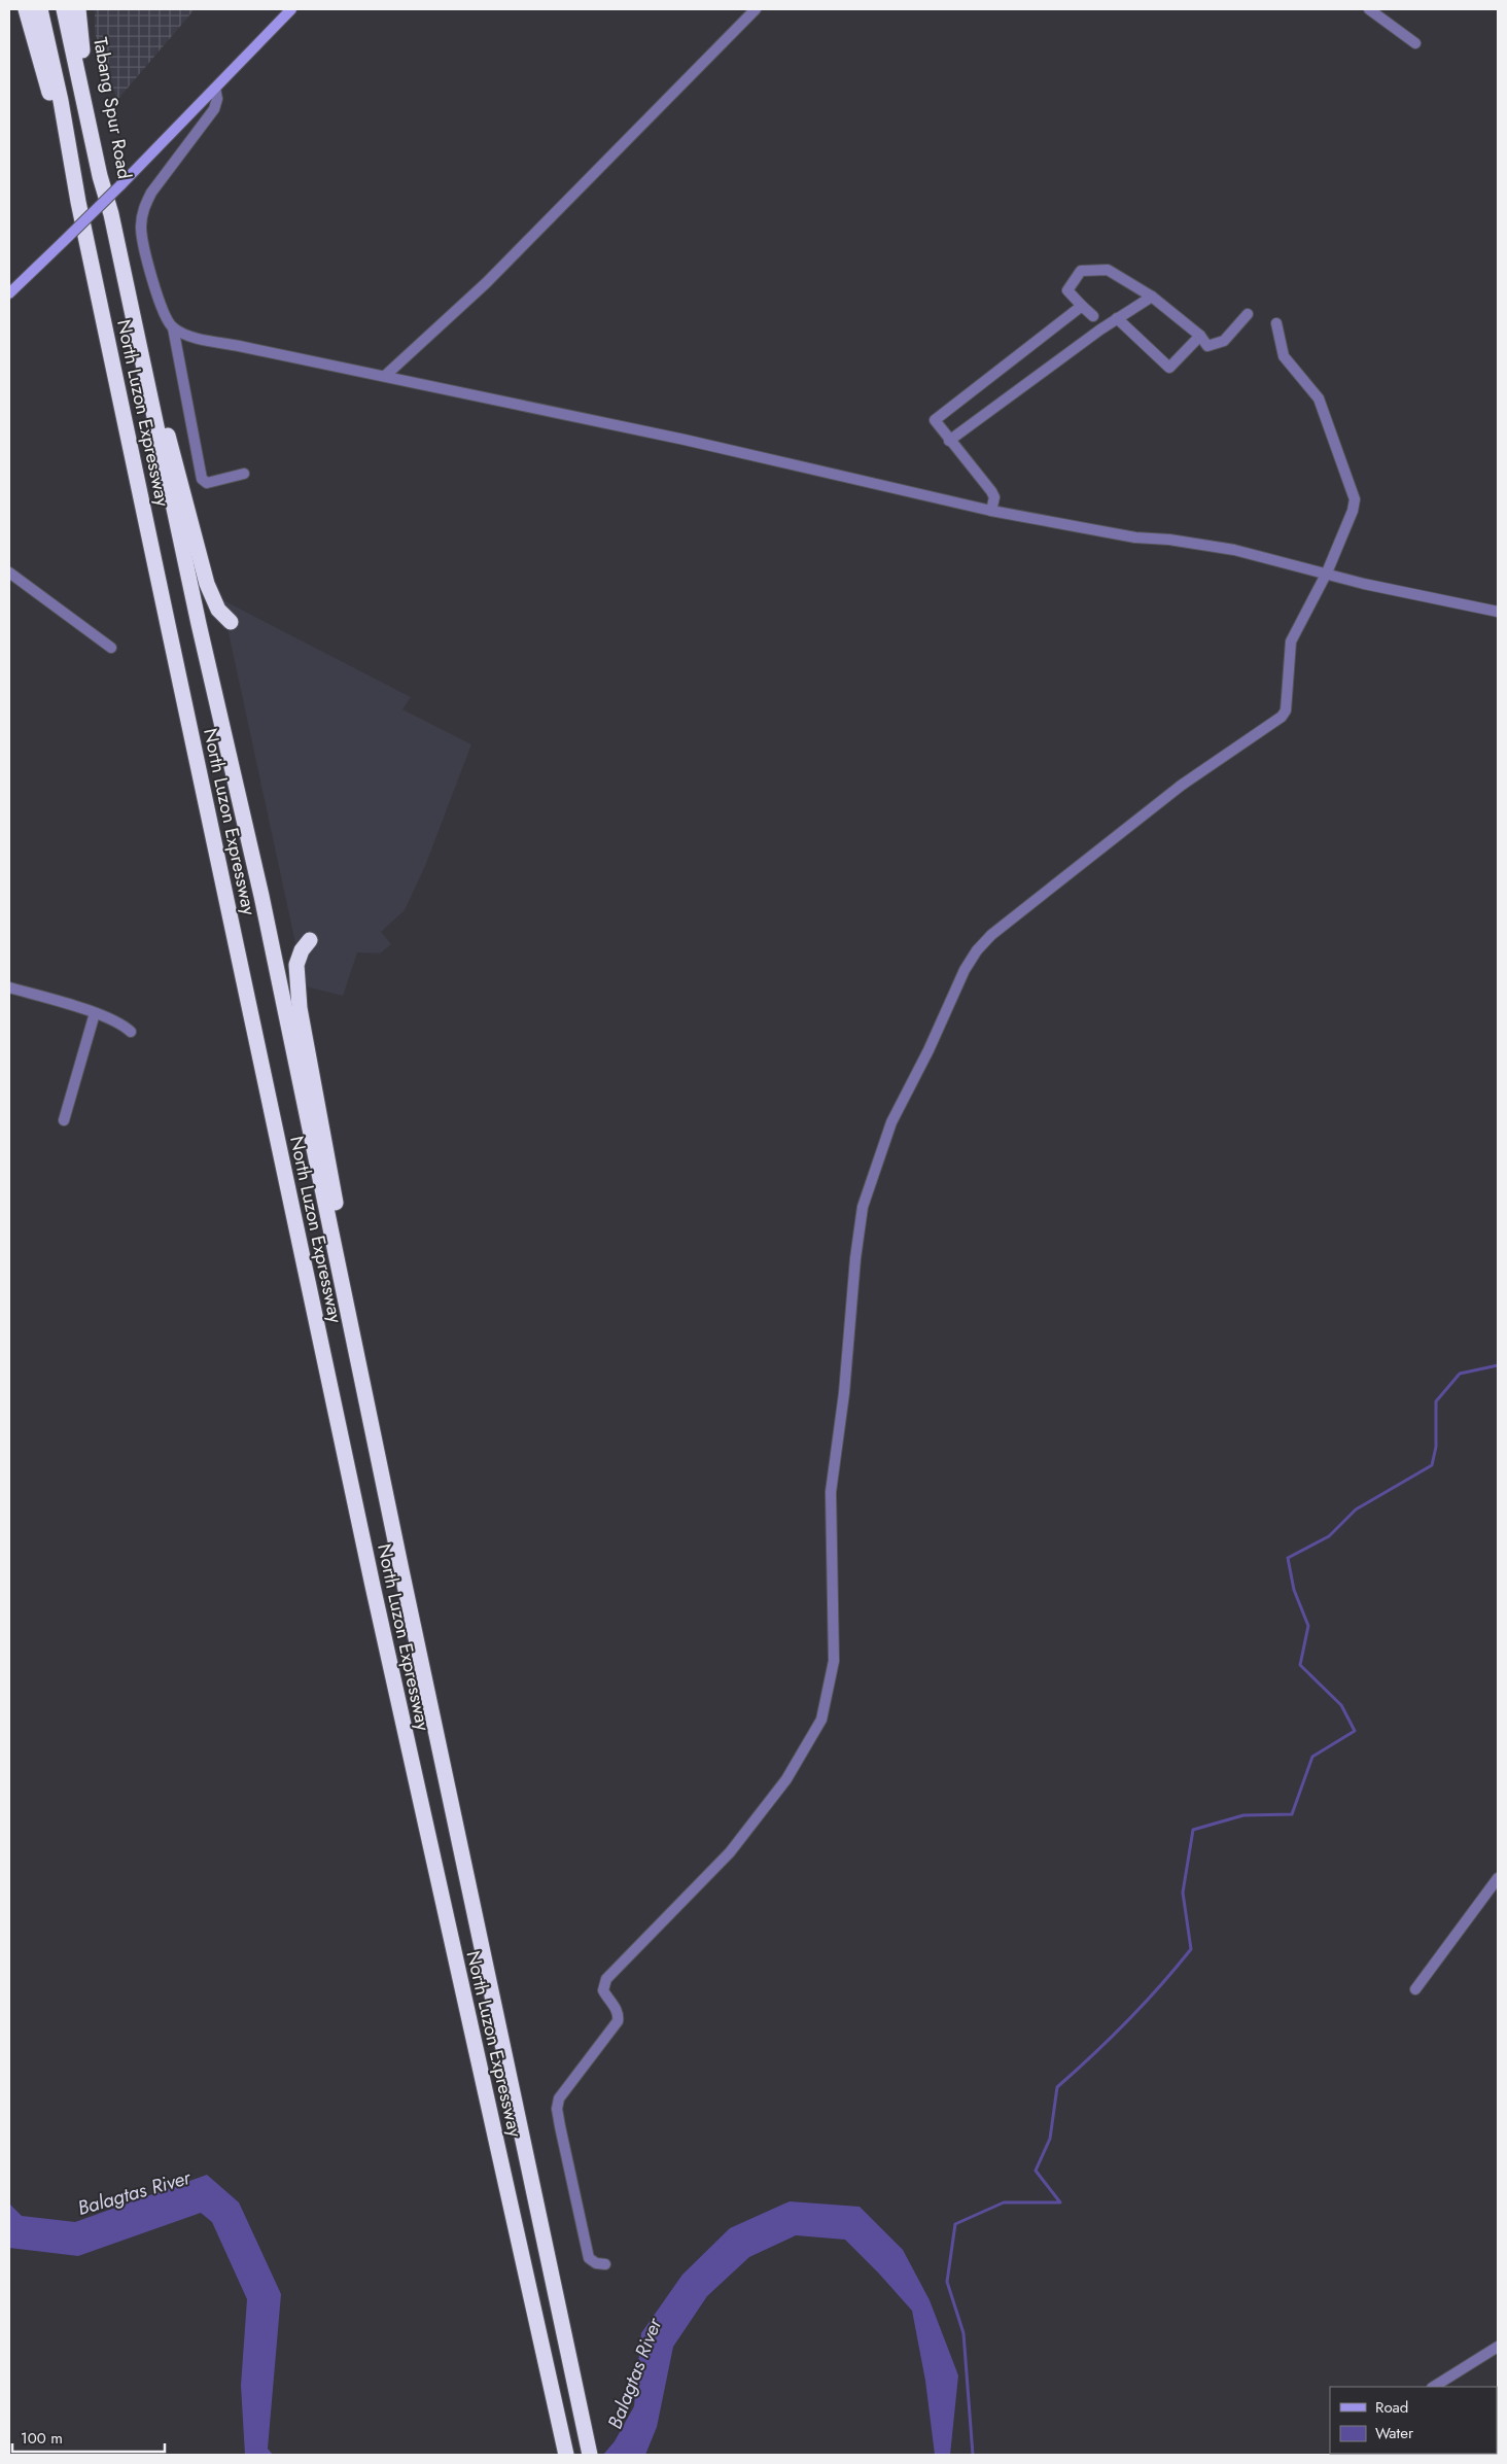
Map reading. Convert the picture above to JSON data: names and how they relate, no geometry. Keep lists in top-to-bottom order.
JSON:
{
  "streets": {
    "highway": ["Tabang Spur Road", "North Luzon Expressway"]
  },
  "crossings": [
    ["Tabang Spur Road", "North Luzon Expressway"]
  ],
  "water": ["Balagtas River"],
  "legend": ["Road", "Water"],
  "scale_bar": "100 m"
}
